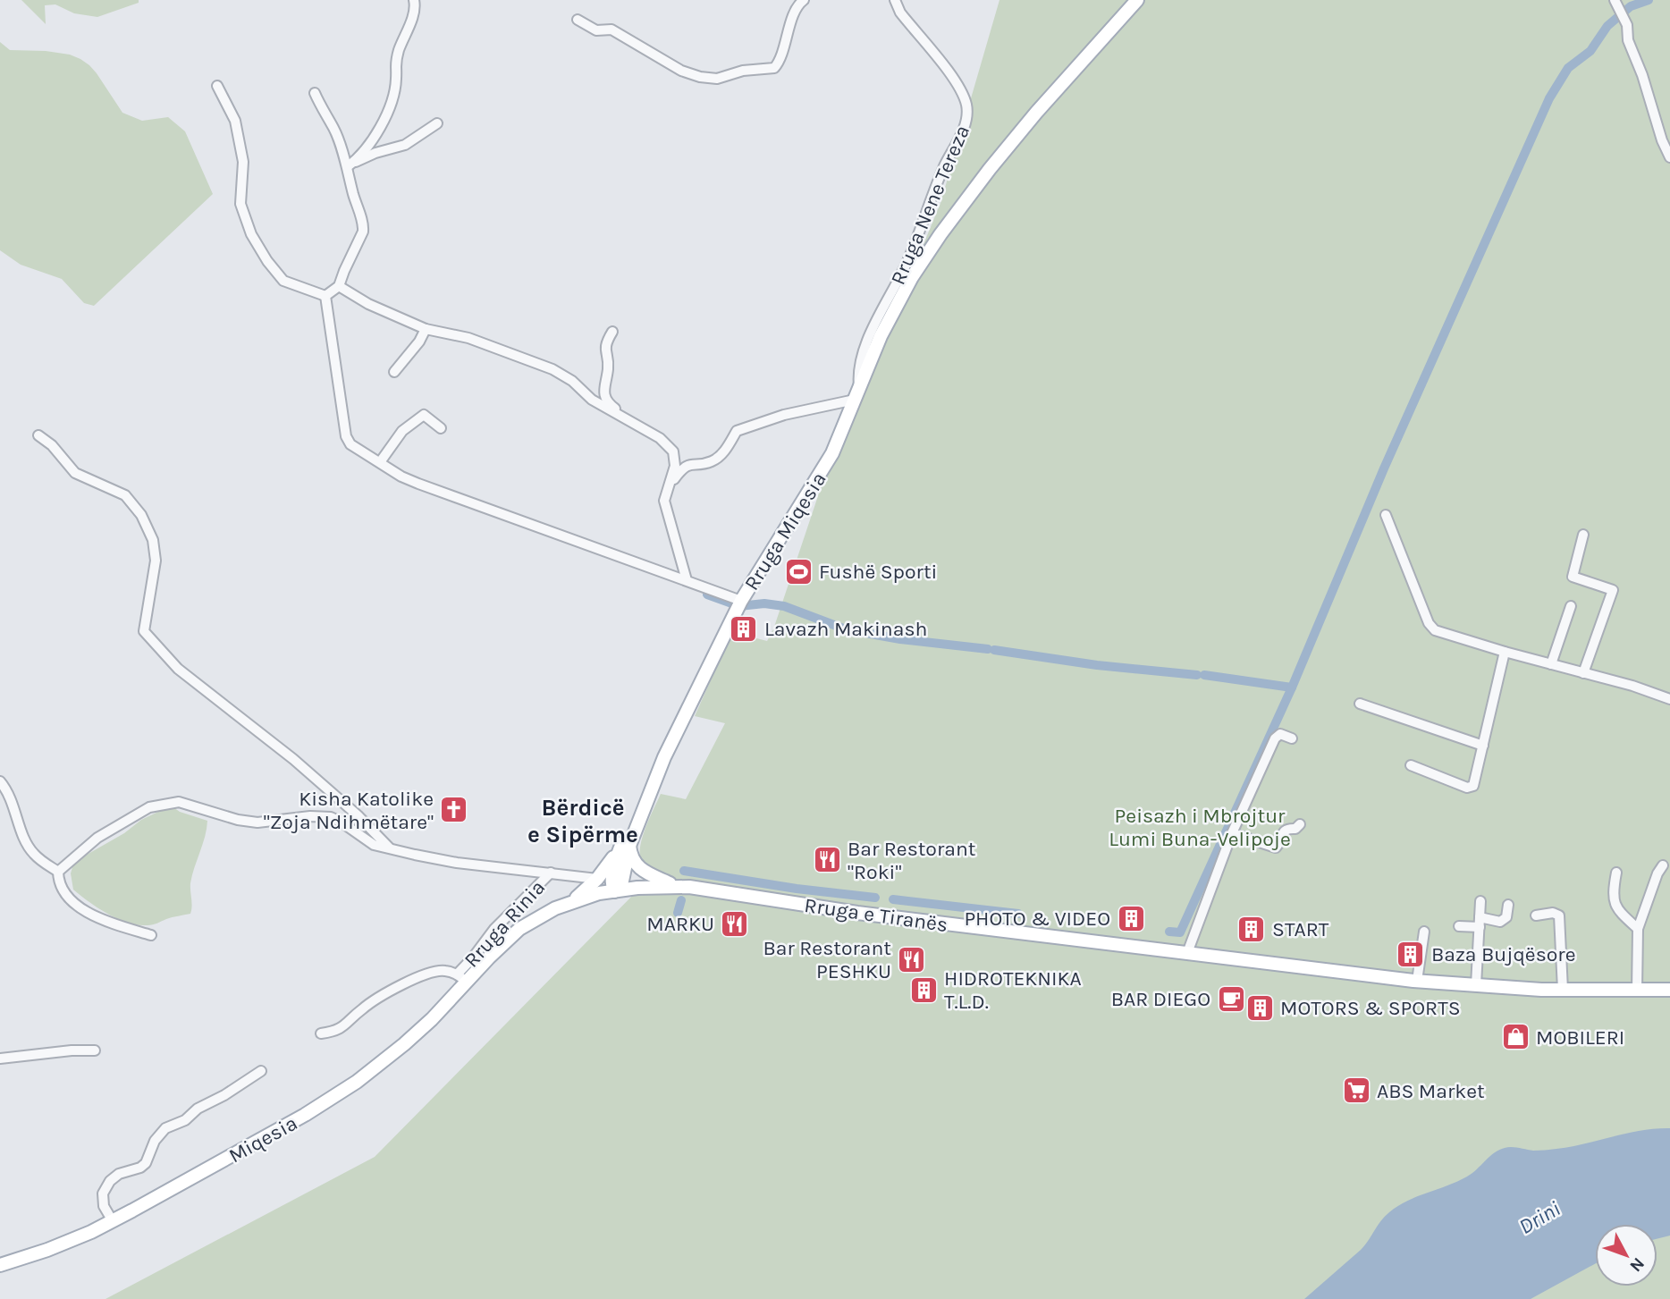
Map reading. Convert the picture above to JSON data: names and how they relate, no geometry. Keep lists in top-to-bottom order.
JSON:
{
  "streets": {
    "main road": ["Rruga Miqesia", "Rruga e Tiranës", "Miqesia"],
    "street": ["Rruga Nene Tereza", "Rruga Rinia"]
  },
  "crossings": [
    ["Rruga Nene Tereza", "Rruga Miqesia"],
    ["Rruga Rinia", "Miqesia"]
  ],
  "districts": ["Bërdicë e Sipërme"],
  "water": ["Drini"],
  "parks": ["Peisazh i Mbrojtur Lumi Buna-Velipoje"],
  "places": {
    "sports": ["Fushë Sporti"],
    "building": [
      "Lavazh Makinash",
      "PHOTO & VIDEO",
      "START",
      "Baza Bujqësore",
      "HIDROTEKNIKA T.L.D.",
      "MOTORS & SPORTS"
    ],
    "church": ["Kisha Katolike \"Zoja Ndihmëtare\""],
    "restaurant": ["Bar Restorant \"Roki\"", "MARKU", "Bar Restorant PESHKU"],
    "cafe": ["BAR DIEGO"],
    "shop": ["MOBILERI"],
    "supermarket": ["ABS Market"]
  },
  "north": "bottom right"
}
